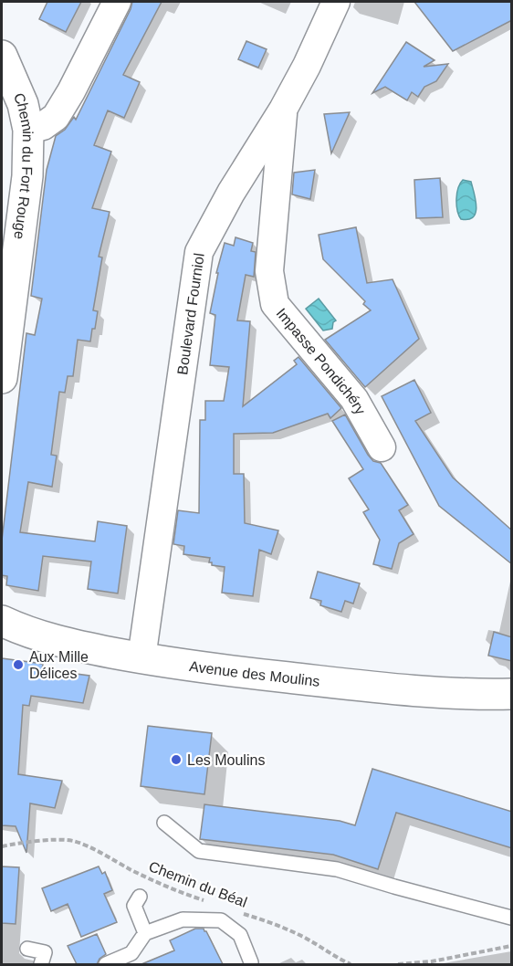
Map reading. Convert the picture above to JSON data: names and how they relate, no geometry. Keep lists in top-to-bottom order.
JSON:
{
  "streets": {
    "main road": ["Chemin du Fort Rouge", "Avenue des Moulins"],
    "street": ["Boulevard Fourniol", "Impasse Pondichéry"],
    "path": ["Chemin du Béal"]
  },
  "crossings": [
    ["Boulevard Fourniol", "Impasse Pondichéry"],
    ["Boulevard Fourniol", "Avenue des Moulins"]
  ],
  "places": ["Aux Mille Délices", "Les Moulins"]
}
